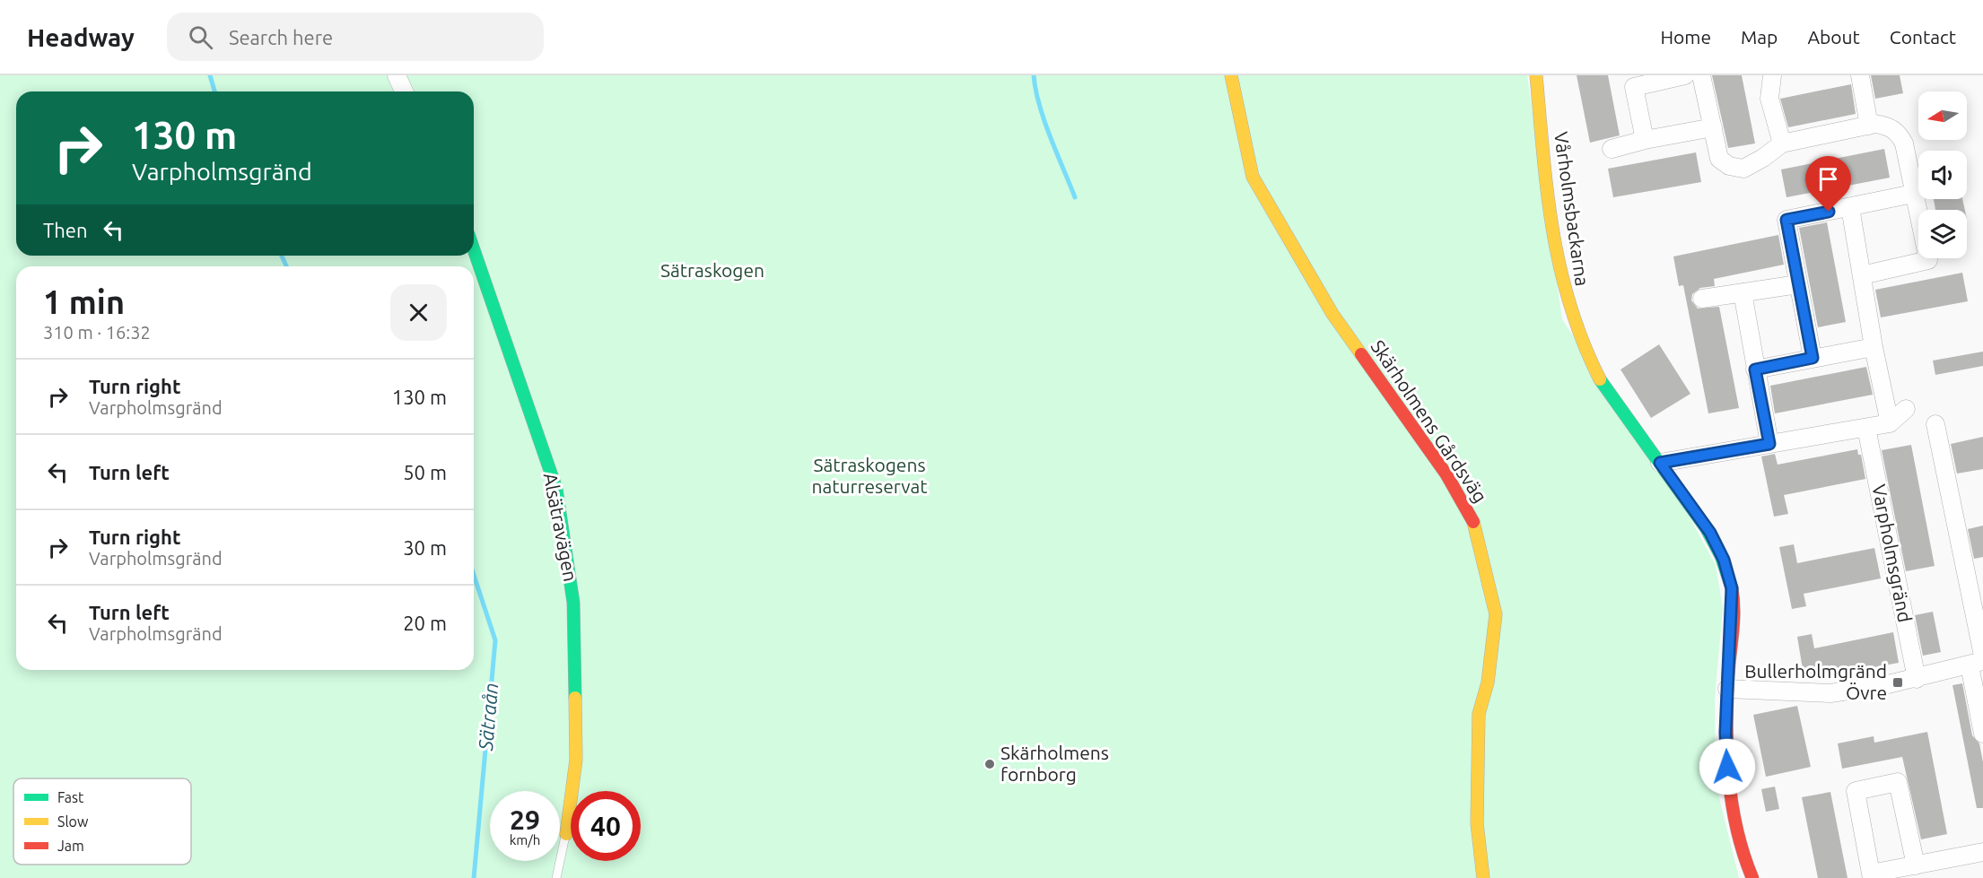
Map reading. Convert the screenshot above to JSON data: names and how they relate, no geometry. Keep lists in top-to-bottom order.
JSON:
{
  "streets": {
    "street": [
      "Vårholmsbackarna",
      "Skärholmens Gårdsväg",
      "Alsätravägen",
      "Varpholmsgränd"
    ]
  },
  "water": ["Sätraån"],
  "parks": ["Sätraskogen", "Sätraskogens naturreservat"],
  "places": {
    "transit": ["Bullerholmgränd Övre"],
    "other": ["Skärholmens fornborg"]
  },
  "legend": ["Fast", "Slow", "Jam"],
  "north": "left",
  "page": {
    "header": "Headway",
    "search": "Search here",
    "nav": [
      "Home",
      "Map",
      "About",
      "Contact"
    ],
    "turn": ["130 m", "Varpholmsgränd"],
    "then": "Then",
    "heading": ["1 min", "310 m · 16:32"],
    "list": [
      {
        "name": "Turn right",
        "note": "Varpholmsgränd",
        "value": "130 m"
      },
      {
        "name": "Turn left",
        "value": "50 m"
      },
      {
        "name": "Turn right",
        "note": "Varpholmsgränd",
        "value": "30 m"
      },
      {
        "name": "Turn left",
        "note": "Varpholmsgränd",
        "value": "20 m"
      }
    ],
    "speed": "29 km/h",
    "limit": "40"
  }
}
